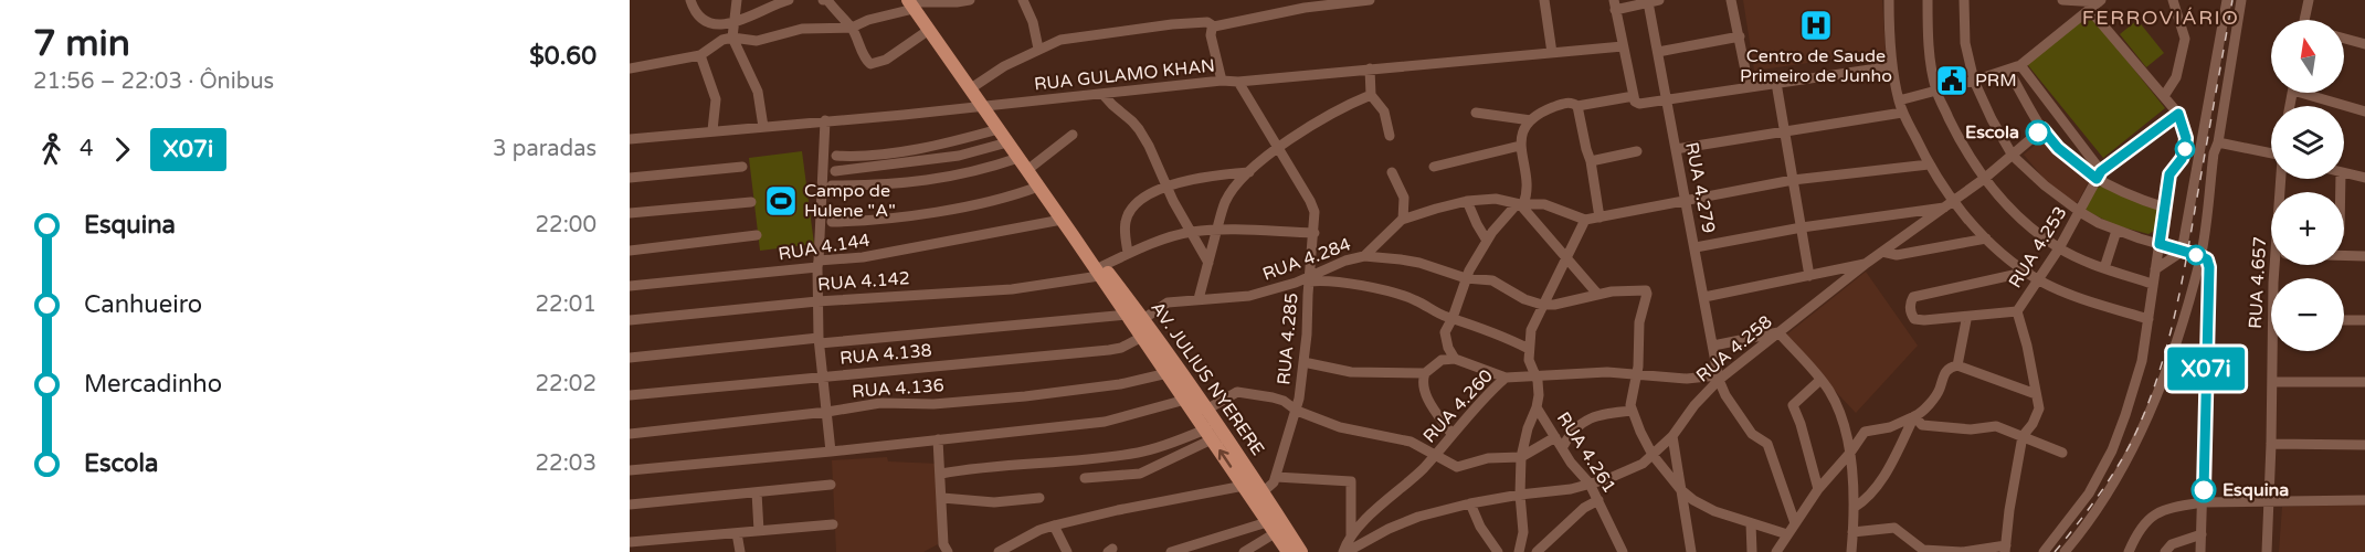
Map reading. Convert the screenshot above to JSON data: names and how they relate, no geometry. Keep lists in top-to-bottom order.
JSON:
{
  "streets": {
    "main road": ["AV. JULIUS NYERERE"],
    "street": [
      "RUA GULAMO KHAN",
      "RUA 4.279",
      "RUA 4.144",
      "RUA 4.253",
      "RUA 4.284",
      "RUA 4.142",
      "RUA 4.657",
      "RUA 4.285",
      "RUA 4.258",
      "RUA 4.138",
      "RUA 4.136",
      "RUA 4.260",
      "RUA 4.261"
    ]
  },
  "crossings": [
    ["RUA GULAMO KHAN", "RUA 4.285"],
    ["RUA GULAMO KHAN", "AV. JULIUS NYERERE"],
    ["RUA 4.279", "RUA 4.258"],
    ["RUA 4.279", "RUA 4.260"],
    ["RUA 4.144", "AV. JULIUS NYERERE"],
    ["RUA 4.284", "RUA 4.285"],
    ["RUA 4.284", "AV. JULIUS NYERERE"],
    ["RUA 4.284", "RUA 4.261"],
    ["RUA 4.142", "RUA 4.285"],
    ["RUA 4.142", "AV. JULIUS NYERERE"],
    ["RUA 4.285", "AV. JULIUS NYERERE"],
    ["RUA 4.258", "RUA 4.260"],
    ["RUA 4.258", "RUA 4.261"],
    ["RUA 4.138", "AV. JULIUS NYERERE"],
    ["AV. JULIUS NYERERE", "RUA 4.136"],
    ["RUA 4.260", "RUA 4.261"]
  ],
  "districts": ["FERROVIÁRIO"],
  "places": {
    "hospital": ["Centro de Saude Primeiro de Junho"],
    "public building": ["PRM"],
    "other": ["Escola", "Esquina"],
    "sports": ["Campo de Hulene \"A\""]
  },
  "lines": ["bus line X07i"],
  "north": "top",
  "page": {
    "heading": ["7 min", "21:56 – 22:03 · Ônibus", "$0.60"],
    "on_map": "X07i",
    "map_buttons": ["+", "−"],
    "legs": ["4", "X07i", "3 paradas"],
    "list": [
      {
        "name": "Esquina",
        "value": "22:00"
      },
      {
        "name": "Canhueiro",
        "value": "22:01"
      },
      {
        "name": "Mercadinho",
        "value": "22:02"
      },
      {
        "name": "Escola",
        "value": "22:03"
      }
    ]
  }
}
